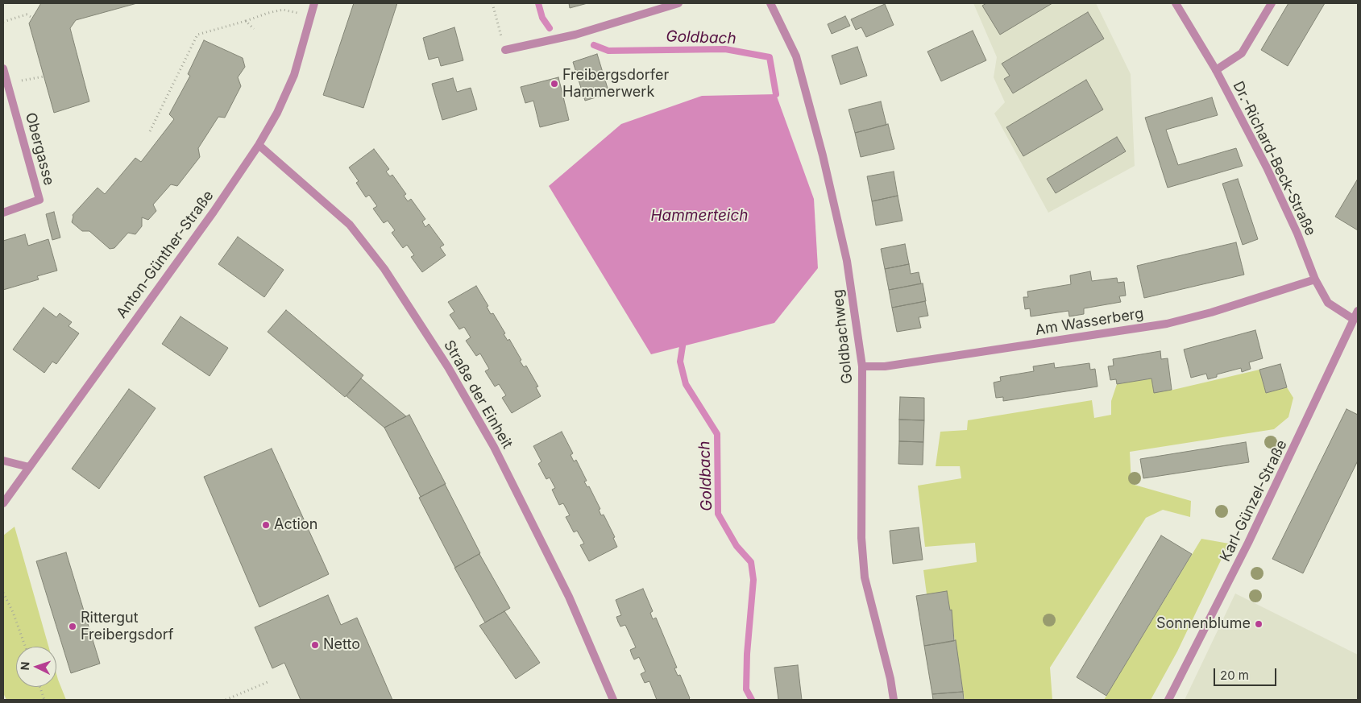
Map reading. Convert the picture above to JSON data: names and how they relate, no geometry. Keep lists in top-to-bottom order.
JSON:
{
  "streets": {
    "street": [
      "Obergasse",
      "Dr.-Richard-Beck-Straße",
      "Anton-Günther-Straße",
      "Am Wasserberg",
      "Goldbachweg",
      "Straße der Einheit",
      "Karl-Günzel-Straße"
    ]
  },
  "crossings": [
    ["Dr.-Richard-Beck-Straße", "Am Wasserberg"],
    ["Dr.-Richard-Beck-Straße", "Karl-Günzel-Straße"],
    ["Anton-Günther-Straße", "Straße der Einheit"],
    ["Am Wasserberg", "Goldbachweg"]
  ],
  "water": ["Goldbach", "Hammerteich"],
  "places": [
    "Freibergsdorfer Hammerwerk",
    "Action",
    "Sonnenblume",
    "Rittergut Freibergsdorf",
    "Netto"
  ],
  "scale_bar": "20 m",
  "north": "left"
}
